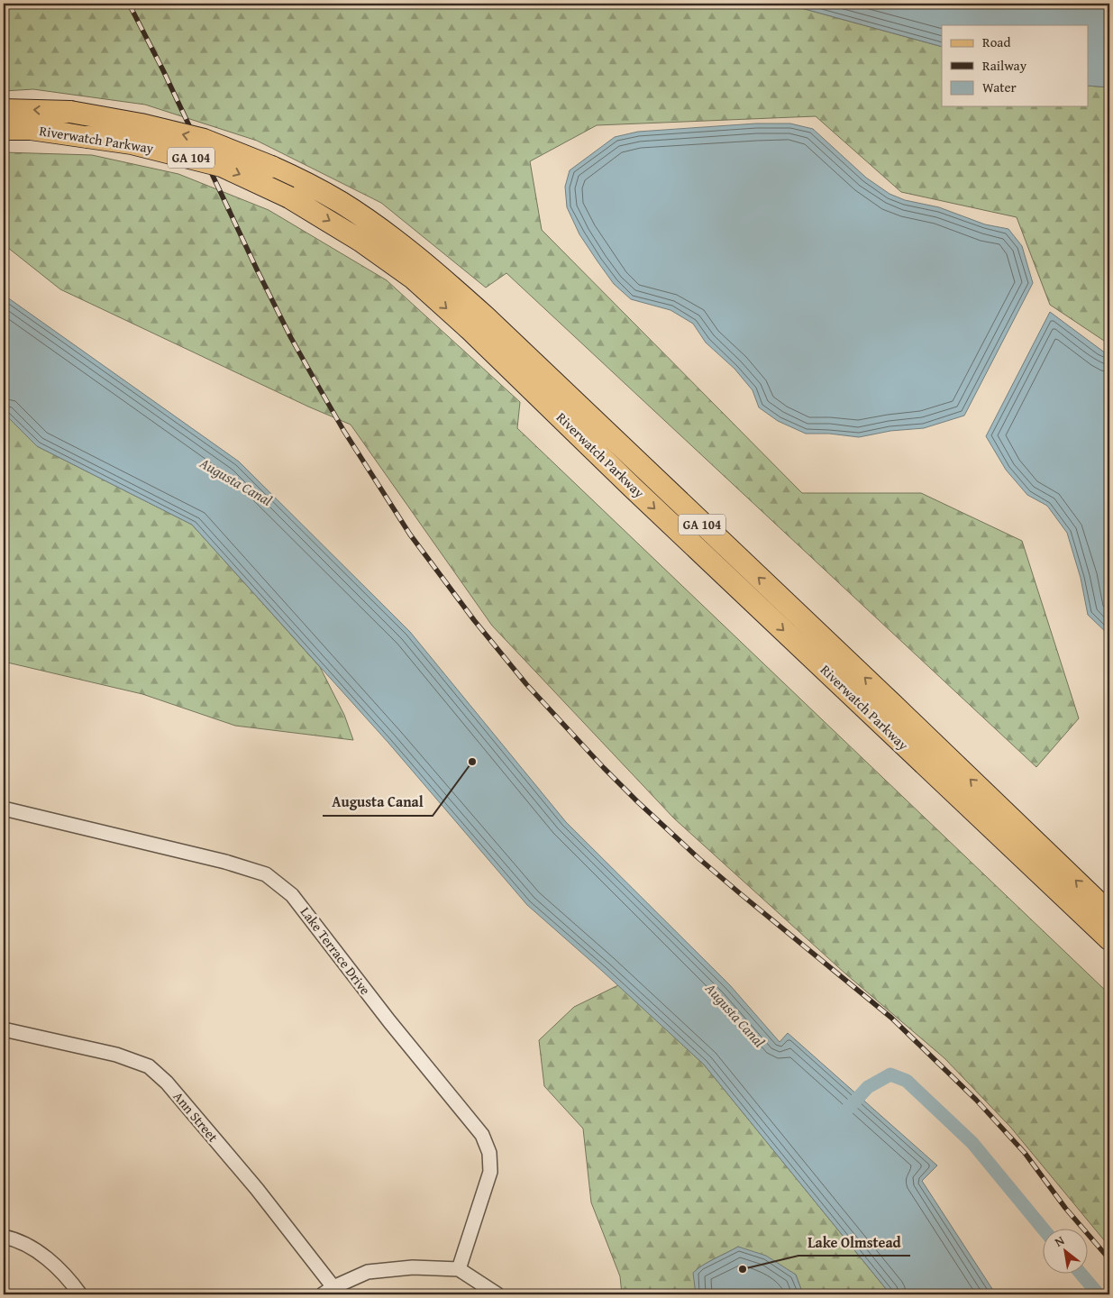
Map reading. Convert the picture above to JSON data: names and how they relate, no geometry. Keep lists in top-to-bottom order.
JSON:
{
  "streets": {
    "main road": ["Riverwatch Parkway", "GA 104"],
    "street": ["Lake Terrace Drive", "Ann Street"]
  },
  "water": ["Augusta Canal"],
  "places": ["Augusta Canal", "Lake Olmstead"],
  "legend": ["Road", "Railway", "Water"],
  "north": "top left"
}
